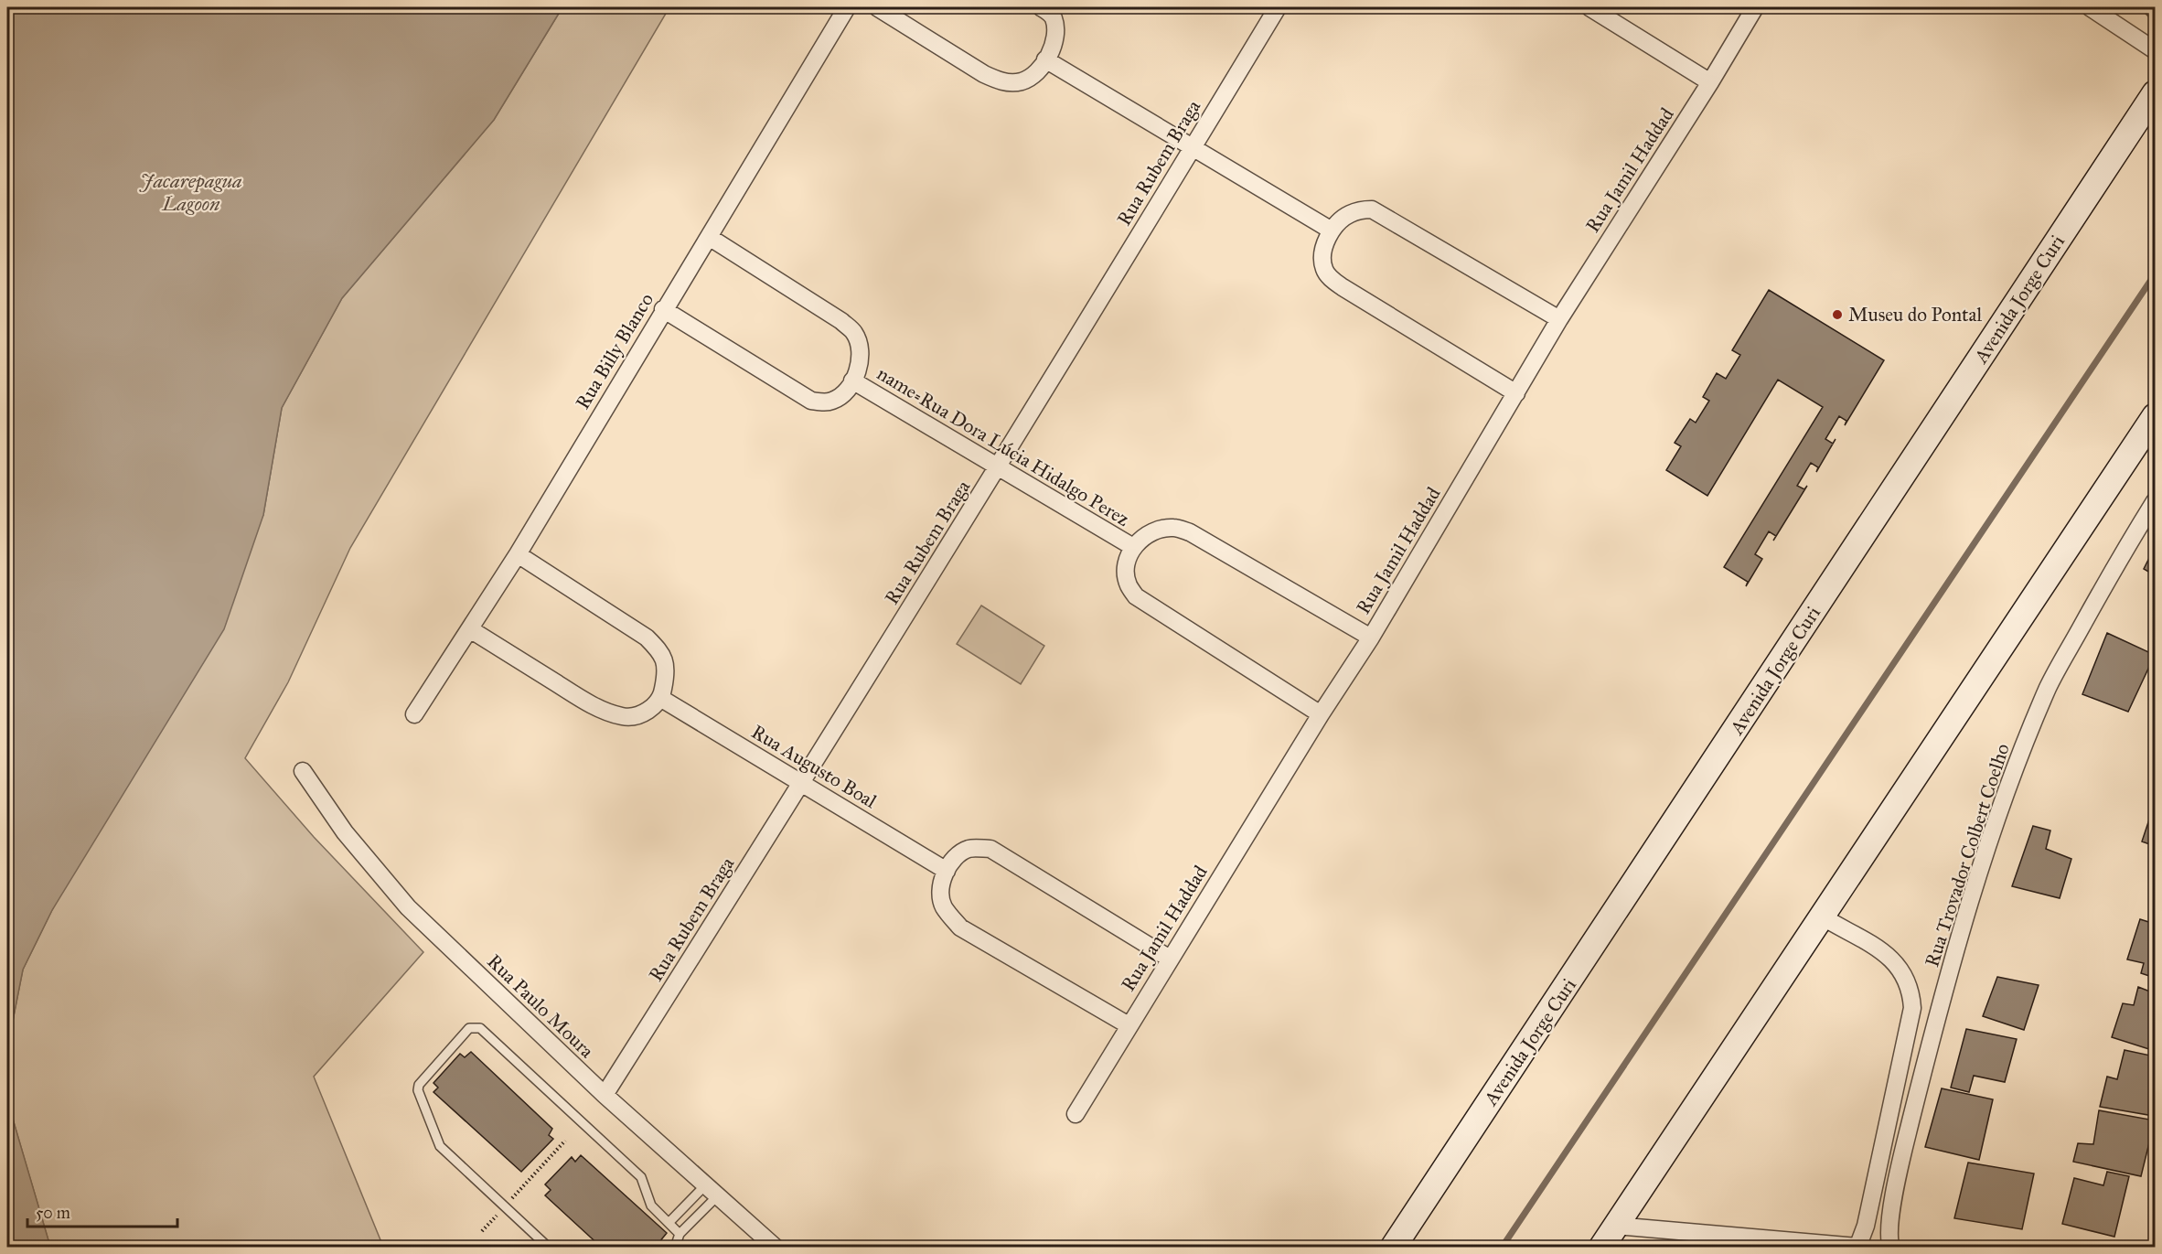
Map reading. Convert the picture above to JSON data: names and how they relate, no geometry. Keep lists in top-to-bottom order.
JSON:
{
  "streets": {
    "street": [
      "Rua Rubem Braga",
      "Rua Jamil Haddad",
      "Avenida Jorge Curi",
      "Rua Billy Blanco",
      "name=Rua Dora Lúcia Hidalgo Perez",
      "Rua Augusto Boal",
      "Rua Trovador Colbert Coelho",
      "Rua Paulo Moura"
    ]
  },
  "crossings": [
    ["Rua Rubem Braga", "name=Rua Dora Lúcia Hidalgo Perez"],
    ["Rua Rubem Braga", "Rua Augusto Boal"],
    ["Rua Rubem Braga", "Rua Paulo Moura"],
    ["Rua Jamil Haddad", "name=Rua Dora Lúcia Hidalgo Perez"],
    ["Rua Billy Blanco", "name=Rua Dora Lúcia Hidalgo Perez"]
  ],
  "water": ["Jacarepagua Lagoon"],
  "places": ["Museu do Pontal"],
  "scale_bar": "50 m"
}
